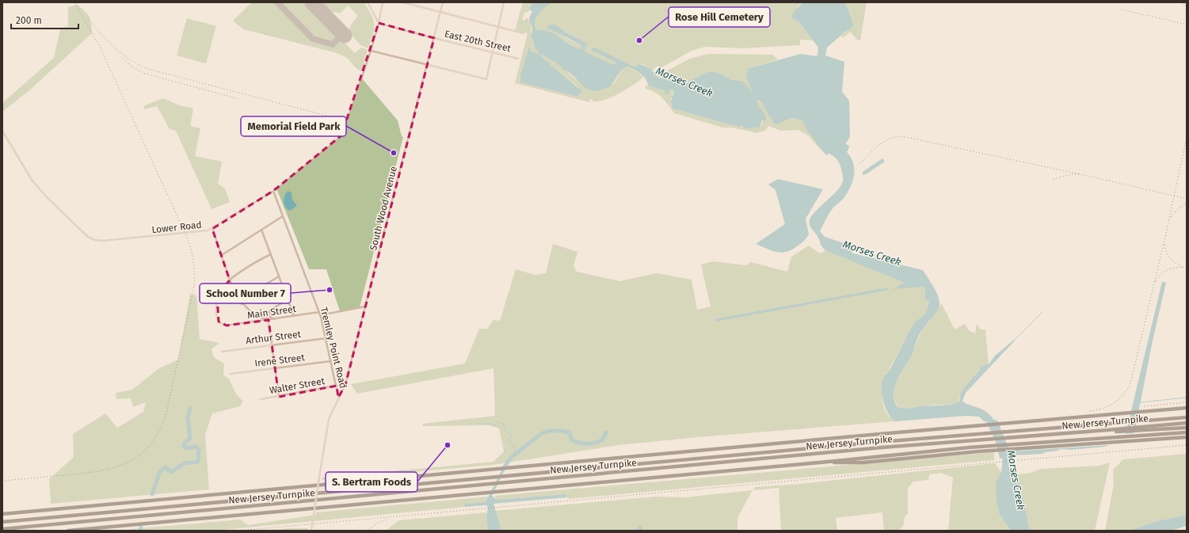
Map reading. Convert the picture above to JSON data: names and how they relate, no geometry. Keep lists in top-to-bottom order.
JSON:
{
  "streets": {
    "highway": ["New Jersey Turnpike"],
    "street": [
      "East 20th Street",
      "South Wood Avenue",
      "Lower Road",
      "Main Street",
      "Arthur Street",
      "Tremley Point Road",
      "Irene Street",
      "Walter Street"
    ]
  },
  "crossings": [
    ["East 20th Street", "South Wood Avenue"],
    ["East 20th Street", "Lower Road"],
    ["South Wood Avenue", "Tremley Point Road"],
    ["Lower Road", "Tremley Point Road"],
    ["Main Street", "Tremley Point Road"],
    ["Arthur Street", "Tremley Point Road"],
    ["Tremley Point Road", "Irene Street"],
    ["Tremley Point Road", "Walter Street"]
  ],
  "water": ["Morses Creek"],
  "places": [
    "Rose Hill Cemetery",
    "Memorial Field Park",
    "School Number 7",
    "S. Bertram Foods"
  ],
  "scale_bar": "200 m"
}
